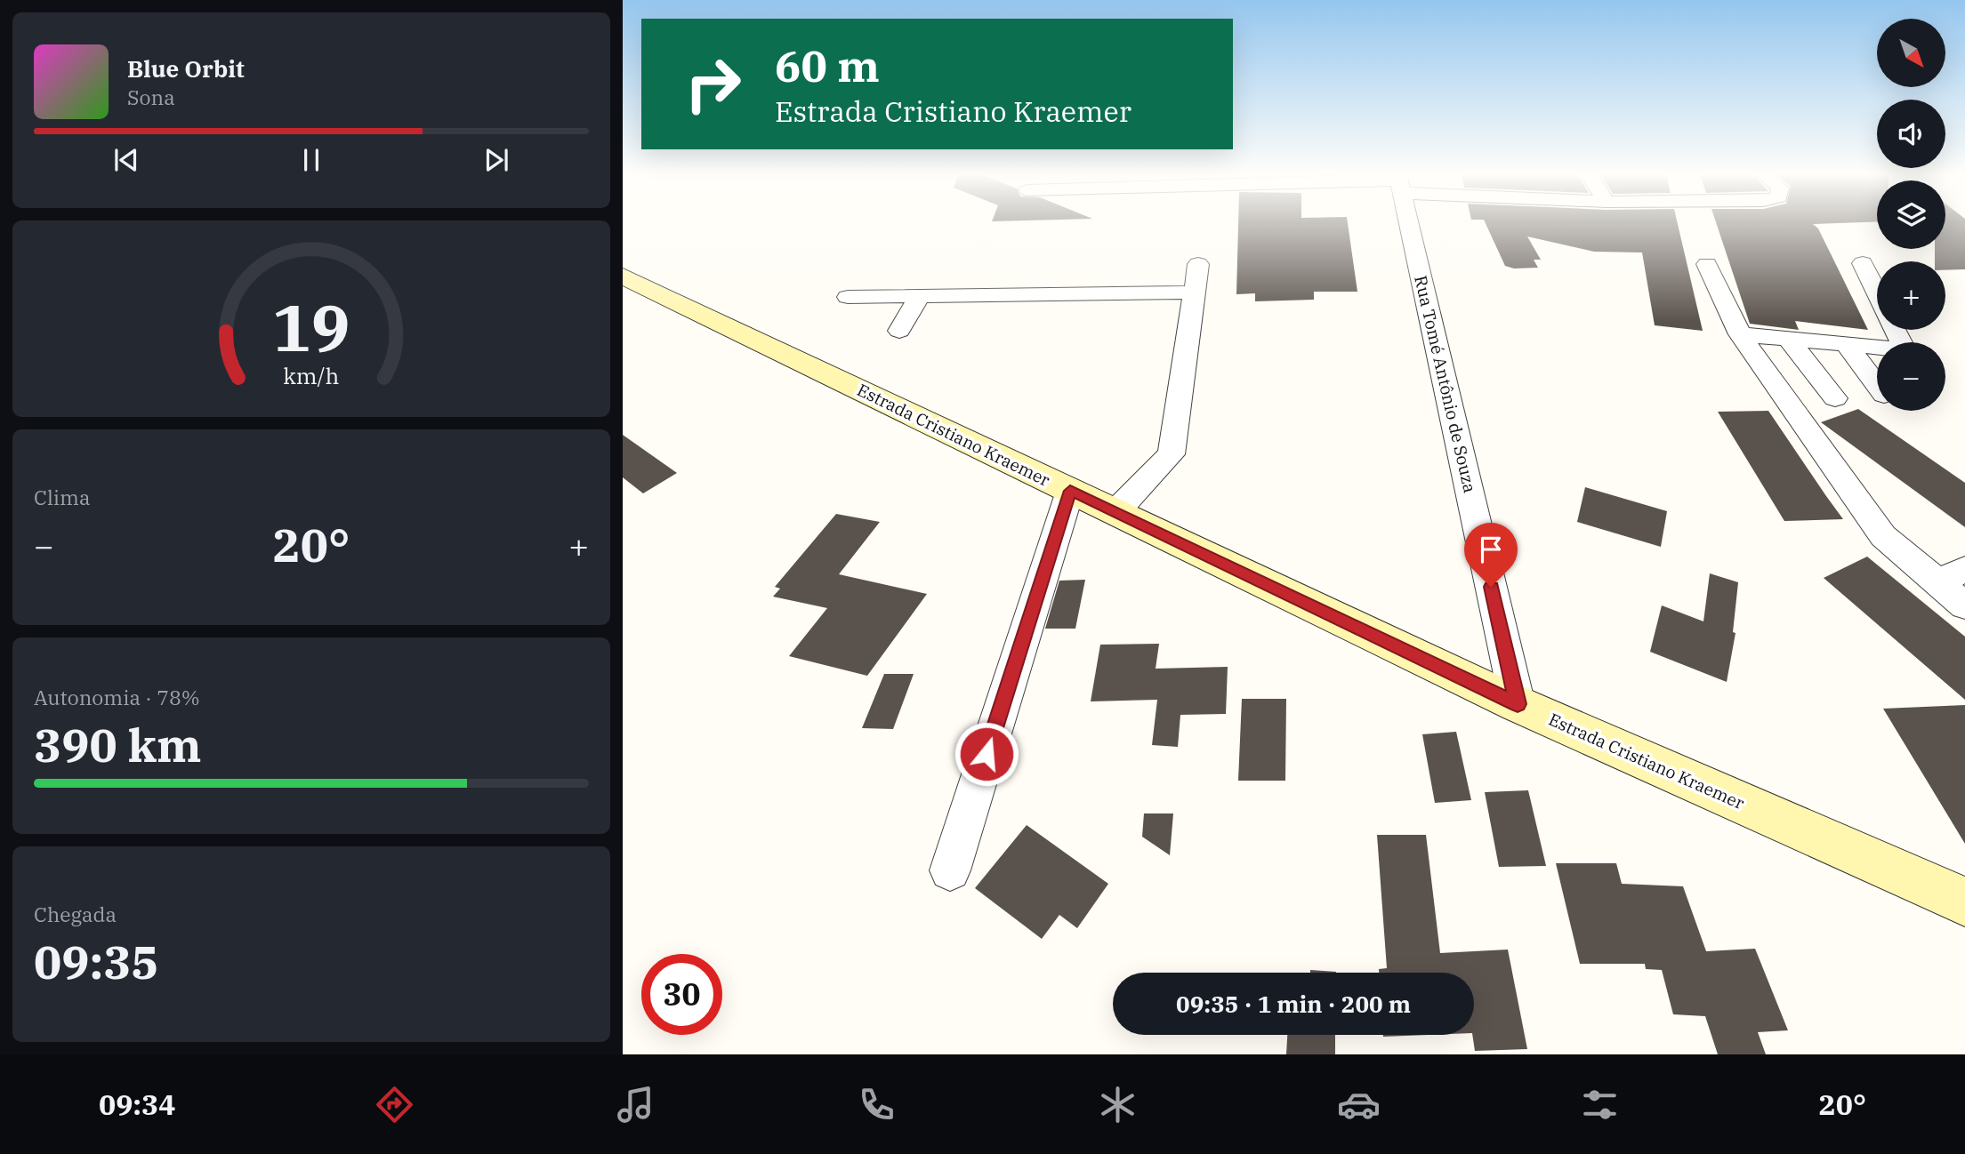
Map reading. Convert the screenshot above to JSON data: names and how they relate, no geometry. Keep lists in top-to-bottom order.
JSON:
{
  "streets": {
    "main road": ["Estrada Cristiano Kraemer"],
    "street": ["Rua Tomé Antônio de Souza"]
  },
  "crossings": [
    ["Rua Tomé Antônio de Souza", "Estrada Cristiano Kraemer"]
  ],
  "north": "bottom right",
  "page": {
    "map_buttons": ["+", "−"],
    "turn": ["60 m", "Estrada Cristiano Kraemer"],
    "song": ["Blue Orbit", "Sona"],
    "tile": [
      "Clima",
      ["Autonomia · 78%", "390 km"],
      ["Chegada", "09:35"]
    ],
    "heat": ["−", "20°", "+"],
    "limit": "30",
    "trip": "09:35 · 1 min · 200 m",
    "tabs": ["09:34", "20°"],
    "gauge": ["19", "km/h"]
  }
}
